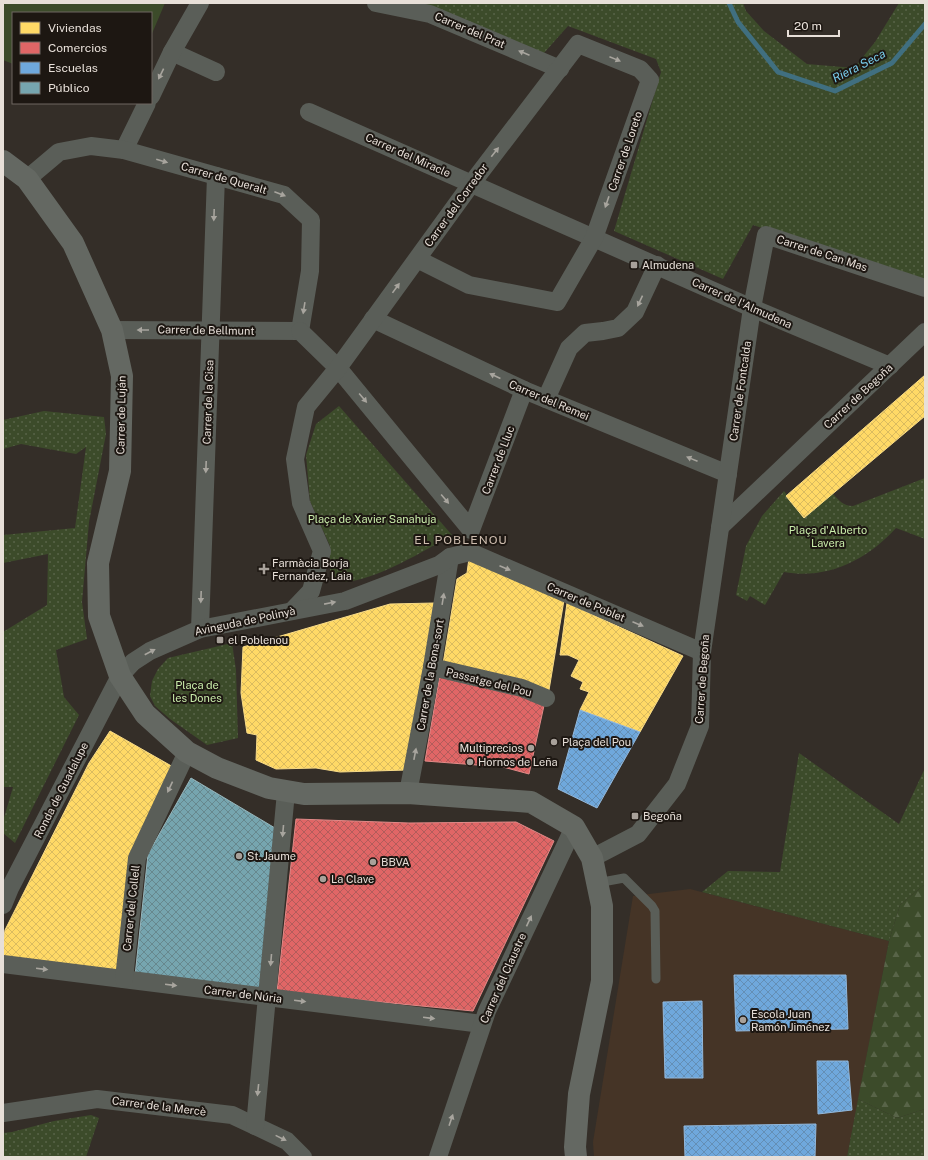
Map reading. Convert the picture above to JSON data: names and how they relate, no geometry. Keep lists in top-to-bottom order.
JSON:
{
  "streets": {
    "street": [
      "Carrer del Prat",
      "Carrer de Loreto",
      "Carrer del Miracle",
      "Carrer de Queralt",
      "Carrer del Corredor",
      "Carrer de Can Mas",
      "Carrer de l'Almudena",
      "Carrer de Bellmunt",
      "Carrer de Fontcalda",
      "Carrer de Begoña",
      "Carrer del Remei",
      "Carrer de la Cisa",
      "Carrer de Luján",
      "Carrer de Lluc",
      "Carrer de Poblet",
      "Avinguda de Polinyà",
      "Carrer de la Bona-sort",
      "Passatge del Pou",
      "Ronda de Guadalupe",
      "Carrer del Collell",
      "Carrer del Claustre",
      "Carrer de Núria",
      "Carrer de la Mercè"
    ]
  },
  "crossings": [
    ["Carrer del Prat", "Carrer del Corredor"],
    ["Carrer de Loreto", "Carrer del Miracle"],
    ["Carrer de Loreto", "Carrer del Corredor"],
    ["Carrer de Loreto", "Carrer de l'Almudena"],
    ["Carrer del Miracle", "Carrer del Corredor"],
    ["Carrer del Miracle", "Carrer de l'Almudena"],
    ["Carrer de Queralt", "Carrer de Bellmunt"],
    ["Carrer de Queralt", "Carrer de la Cisa"],
    ["Carrer de Queralt", "Carrer de Luján"],
    ["Carrer del Corredor", "Carrer del Remei"],
    ["Carrer del Corredor", "Carrer de Lluc"],
    ["Carrer de Can Mas", "Carrer de l'Almudena"],
    ["Carrer de Can Mas", "Carrer de Fontcalda"],
    ["Carrer de l'Almudena", "Carrer de Fontcalda"],
    ["Carrer de l'Almudena", "Carrer de Begoña"],
    ["Carrer de Bellmunt", "Carrer de la Cisa"],
    ["Carrer de Bellmunt", "Carrer de Luján"],
    ["Carrer de Fontcalda", "Carrer de Begoña"],
    ["Carrer de Fontcalda", "Carrer del Remei"],
    ["Carrer de Begoña", "Carrer del Remei"],
    ["Carrer de Begoña", "Carrer de Poblet"],
    ["Carrer del Remei", "Carrer de Lluc"],
    ["Carrer de la Cisa", "Avinguda de Polinyà"],
    ["Carrer de Luján", "Avinguda de Polinyà"],
    ["Carrer de Luján", "Ronda de Guadalupe"],
    ["Carrer de Poblet", "Avinguda de Polinyà"],
    ["Avinguda de Polinyà", "Carrer de la Bona-sort"],
    ["Avinguda de Polinyà", "Ronda de Guadalupe"],
    ["Carrer de la Bona-sort", "Passatge del Pou"],
    ["Carrer del Collell", "Carrer de Núria"],
    ["Carrer del Claustre", "Carrer de Núria"]
  ],
  "one_way": [
    "Carrer del Prat",
    "Carrer de Queralt",
    "Carrer del Corredor",
    "Carrer de Bellmunt",
    "Carrer del Remei",
    "Carrer de Poblet",
    "Avinguda de Polinyà",
    "Carrer de Núria"
  ],
  "districts": ["EL POBLENOU"],
  "water": ["Riera Seca"],
  "parks": ["Plaça de Xavier Sanahuja", "Plaça d'Alberto Lavera", "Plaça de les Dones"],
  "places": {
    "transit": ["Almudena", "el Poblenou", "Begoña"],
    "health": ["Farmàcia Borja Fernandez, Laia"],
    "other": [
      "Plaça del Pou",
      "Multiprecios",
      "Hornos de Leña",
      "St. Jaume",
      "BBVA",
      "La Clave",
      "Escola Juan Ramón Jiménez"
    ]
  },
  "legend": [
    "Viviendas",
    "Comercios",
    "Escuelas",
    "Público"
  ],
  "scale_bar": "20 m"
}
